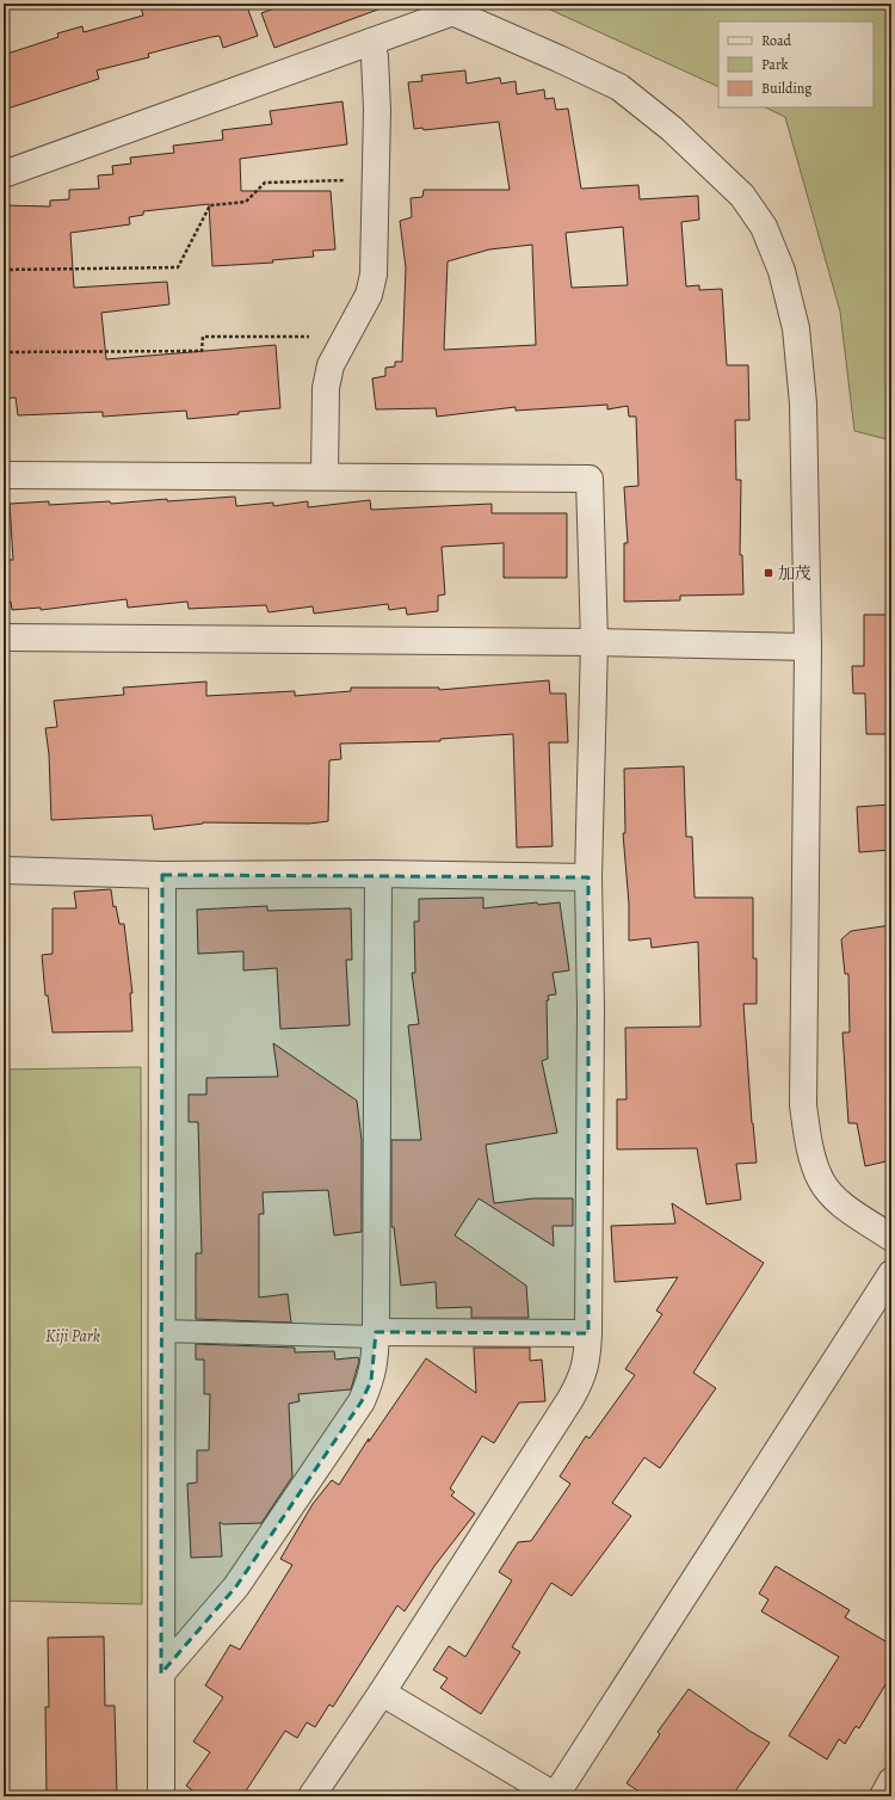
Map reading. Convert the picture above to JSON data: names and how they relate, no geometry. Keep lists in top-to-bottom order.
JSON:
{
  "parks": ["Kiji Park"],
  "places": {
    "transit": ["加茂"]
  },
  "legend": ["Road", "Park", "Building"]
}
